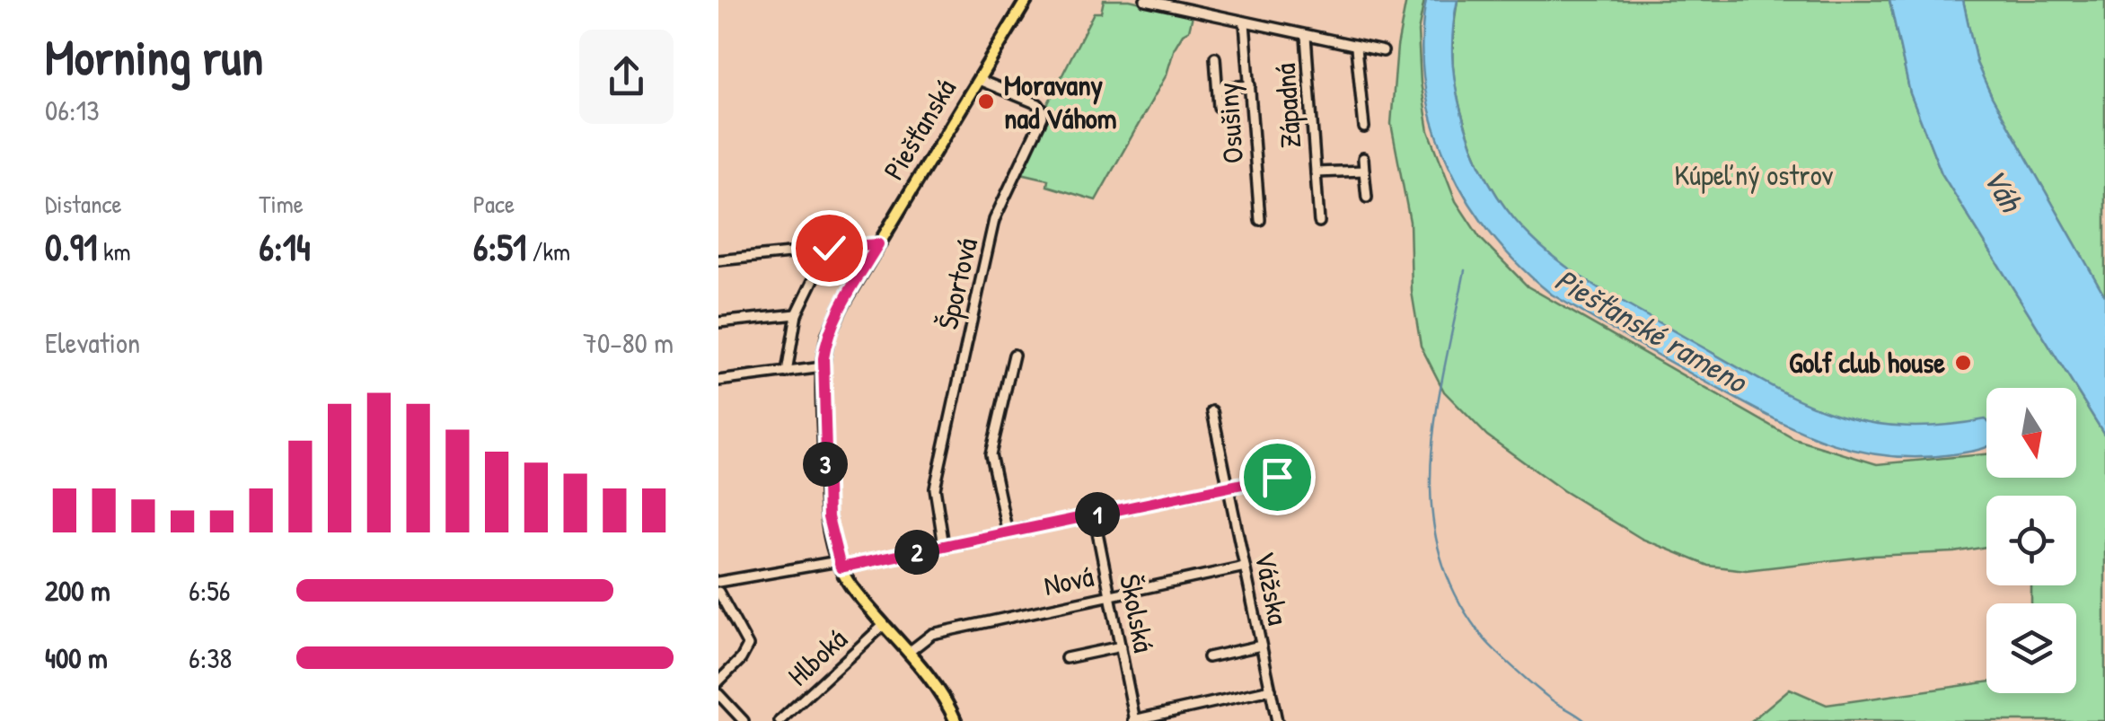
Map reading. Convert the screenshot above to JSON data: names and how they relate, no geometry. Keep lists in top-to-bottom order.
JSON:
{
  "streets": {
    "main road": ["Piešťanská"],
    "street": [
      "Západná",
      "Osušiny",
      "Športová",
      "Nová",
      "Vážska",
      "Školská",
      "Hlboká"
    ]
  },
  "crossings": [
    ["Piešťanská", "Športová"],
    ["Piešťanská", "Nová"],
    ["Piešťanská", "Hlboká"],
    ["Nová", "Vážska"],
    ["Nová", "Školská"]
  ],
  "water": ["Váh", "Piešťanské rameno"],
  "parks": ["Kúpeľný ostrov"],
  "places": ["Moravany nad Váhom", "Golf club house"],
  "north": "bottom",
  "page": {
    "heading": ["Morning run", "06:13"],
    "stats": [
      ["Distance", "0.91 km"],
      ["Time", "6:14"],
      ["Pace", "6:51 /km"]
    ],
    "chart": ["Elevation", "70–80 m"],
    "pins": ["3", "1", "2"],
    "list": [
      {
        "name": "200 m",
        "note": "6:56"
      },
      {
        "name": "400 m",
        "note": "6:38"
      }
    ]
  }
}
